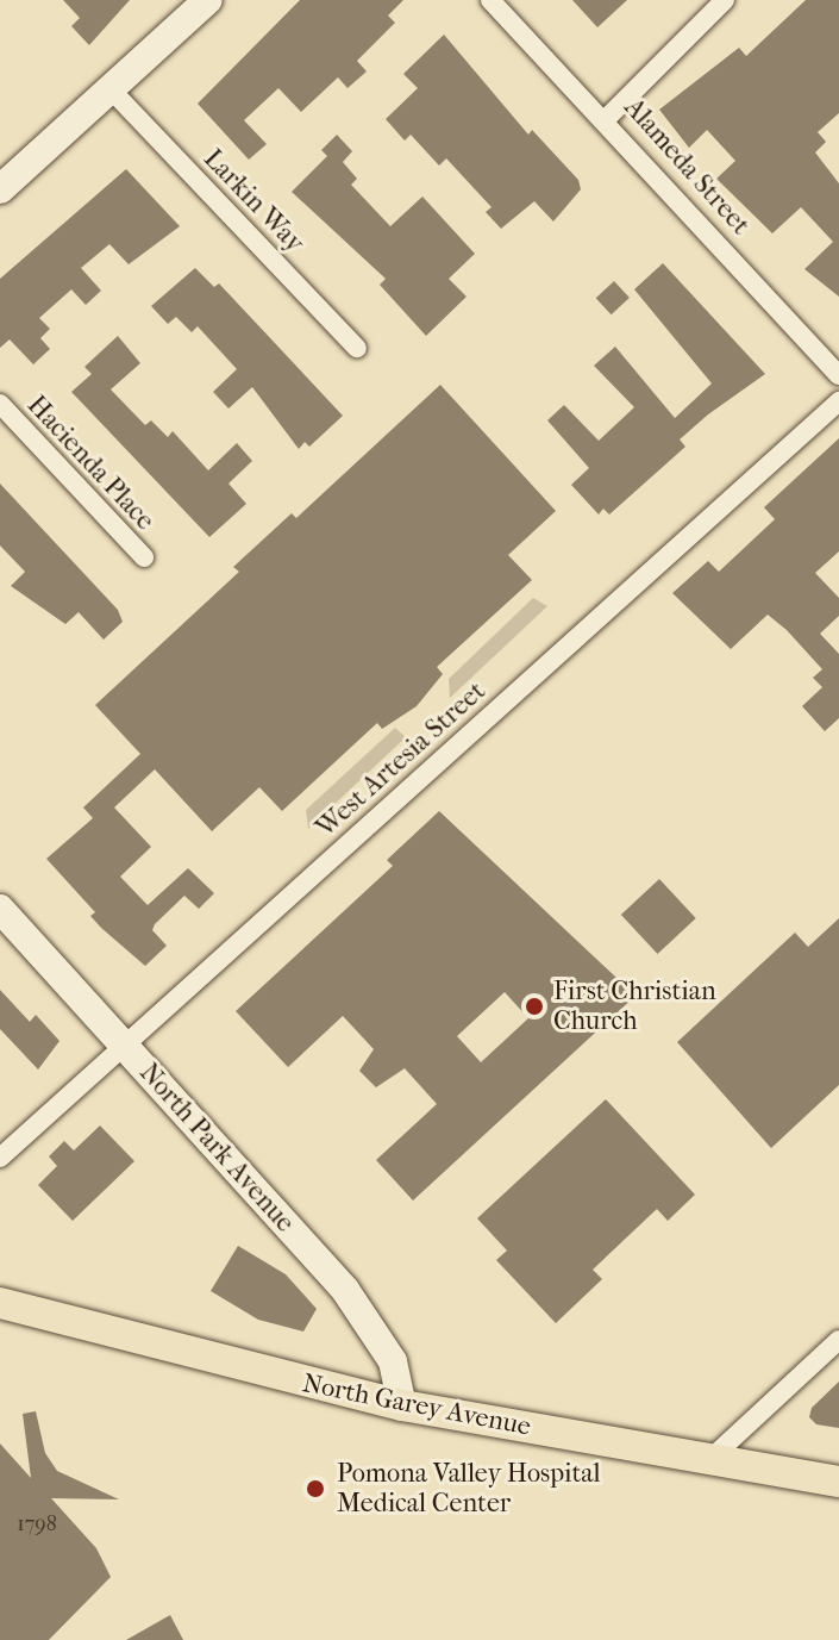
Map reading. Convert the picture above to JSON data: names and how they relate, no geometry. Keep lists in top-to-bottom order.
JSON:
{
  "streets": {
    "main road": ["North Garey Avenue"],
    "street": [
      "Alameda Street",
      "Larkin Way",
      "Hacienda Place",
      "West Artesia Street",
      "North Park Avenue"
    ]
  },
  "crossings": [
    ["West Artesia Street", "North Park Avenue"],
    ["North Park Avenue", "North Garey Avenue"]
  ],
  "places": ["First Christian Church", "Pomona Valley Hospital Medical Center"],
  "house_numbers": ["1798"]
}
